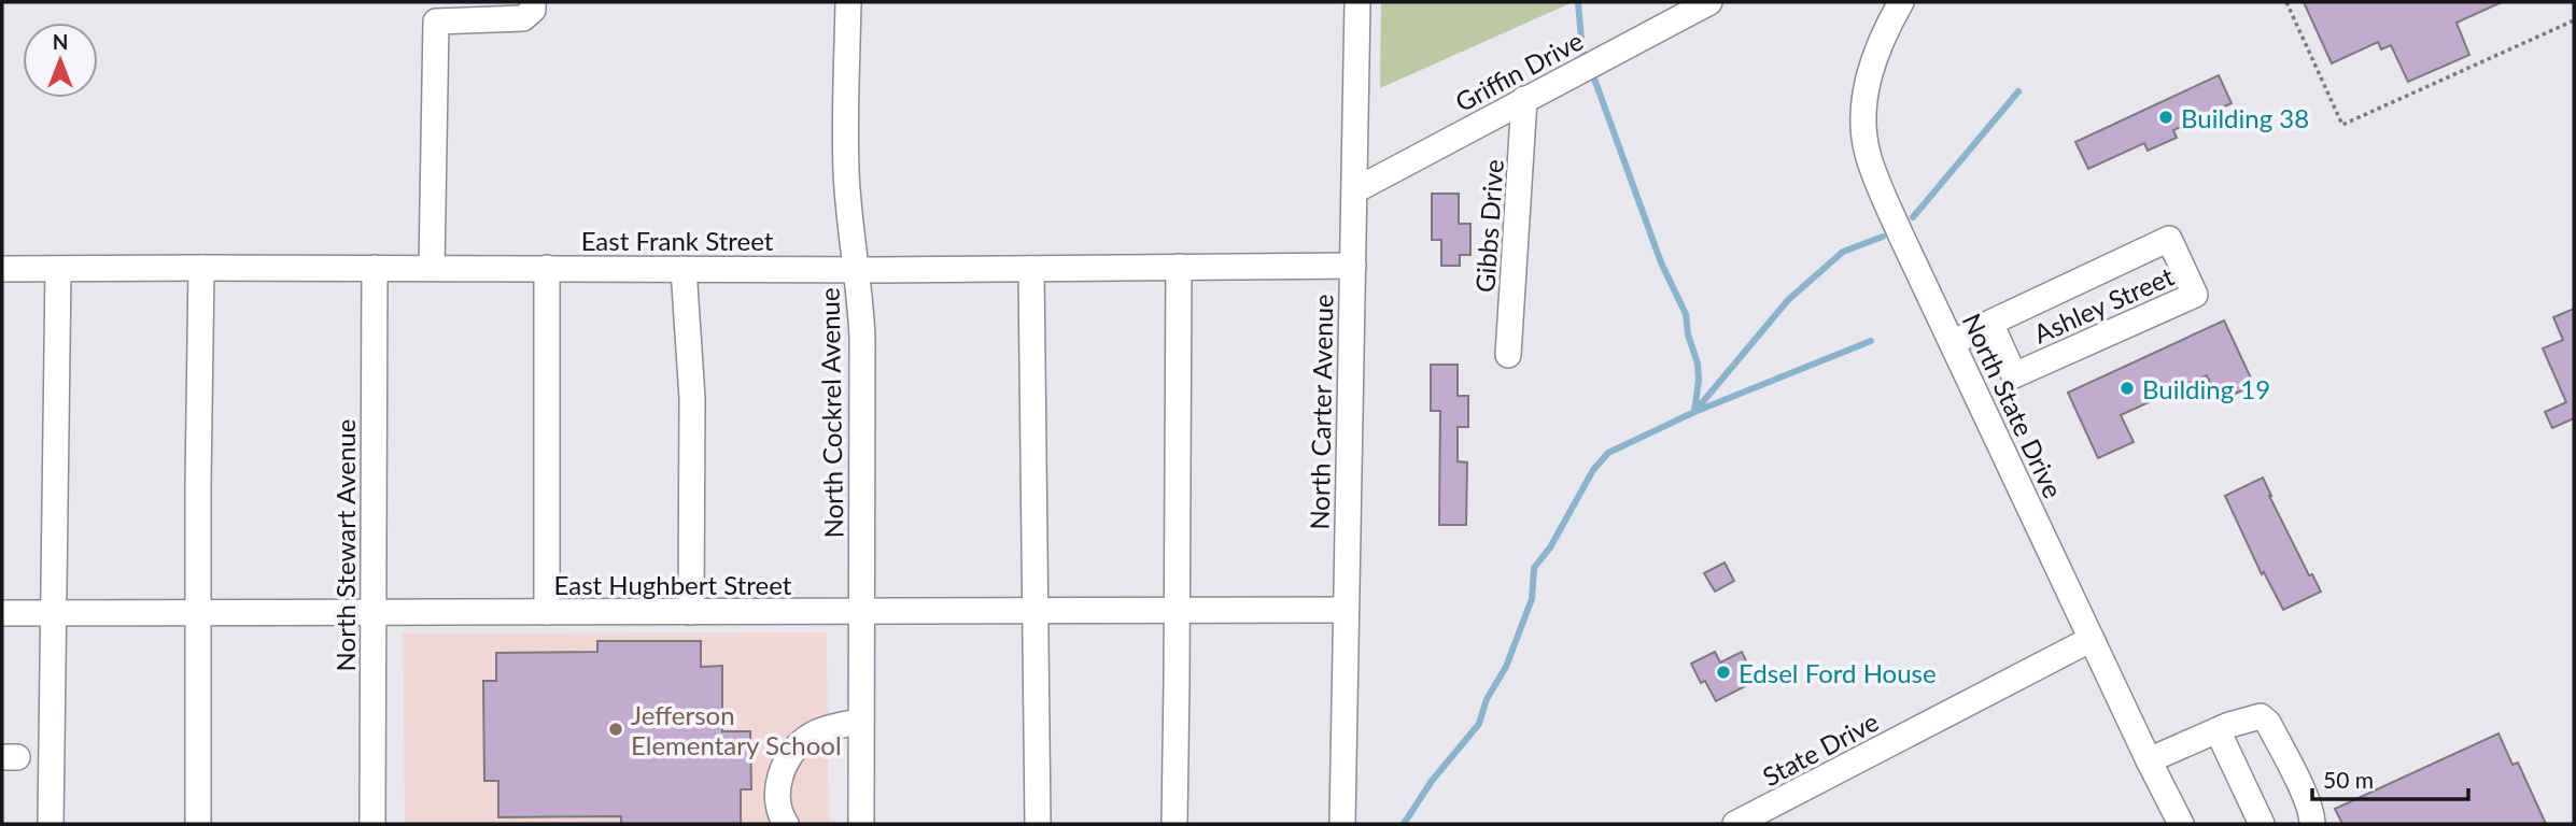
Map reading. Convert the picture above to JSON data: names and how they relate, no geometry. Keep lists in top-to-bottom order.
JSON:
{
  "streets": {
    "street": [
      "Griffin Drive",
      "Gibbs Drive",
      "East Frank Street",
      "Ashley Street",
      "North State Drive",
      "North Carter Avenue",
      "North Cockrel Avenue",
      "North Stewart Avenue",
      "East Hughbert Street",
      "State Drive"
    ]
  },
  "crossings": [
    ["Griffin Drive", "Gibbs Drive"],
    ["Griffin Drive", "North Carter Avenue"],
    ["East Frank Street", "North Carter Avenue"],
    ["East Frank Street", "North Cockrel Avenue"],
    ["East Frank Street", "North Stewart Avenue"],
    ["Ashley Street", "North State Drive"],
    ["North State Drive", "State Drive"],
    ["North Carter Avenue", "East Hughbert Street"],
    ["North Cockrel Avenue", "East Hughbert Street"],
    ["North Stewart Avenue", "East Hughbert Street"]
  ],
  "places": [
    "Building 38",
    "Building 19",
    "Edsel Ford House",
    "Jefferson Elementary School"
  ],
  "scale_bar": "50 m",
  "north": "top"
}
